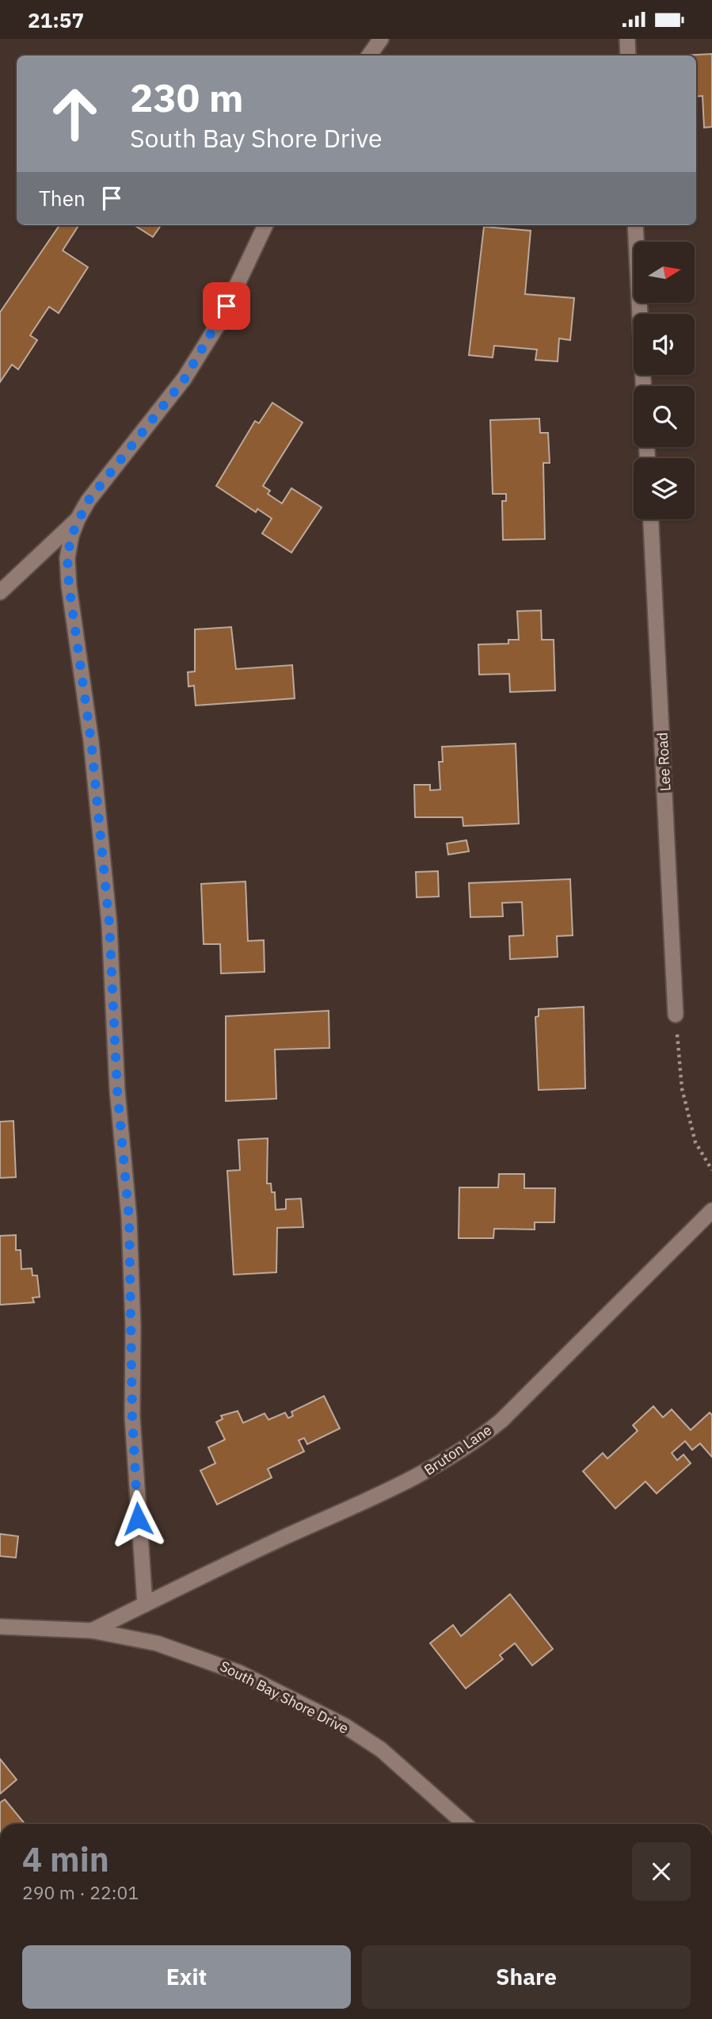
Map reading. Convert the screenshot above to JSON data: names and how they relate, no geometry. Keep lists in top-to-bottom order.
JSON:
{
  "streets": {
    "street": ["Lee Road", "Bruton Lane", "South Bay Shore Drive"]
  },
  "crossings": [
    ["Bruton Lane", "South Bay Shore Drive"]
  ],
  "north": "right",
  "page": {
    "status": "21:57",
    "turn": ["230 m", "South Bay Shore Drive"],
    "then": "Then",
    "heading": ["4 min", "290 m · 22:01"],
    "buttons": ["Exit", "Share"]
  }
}
